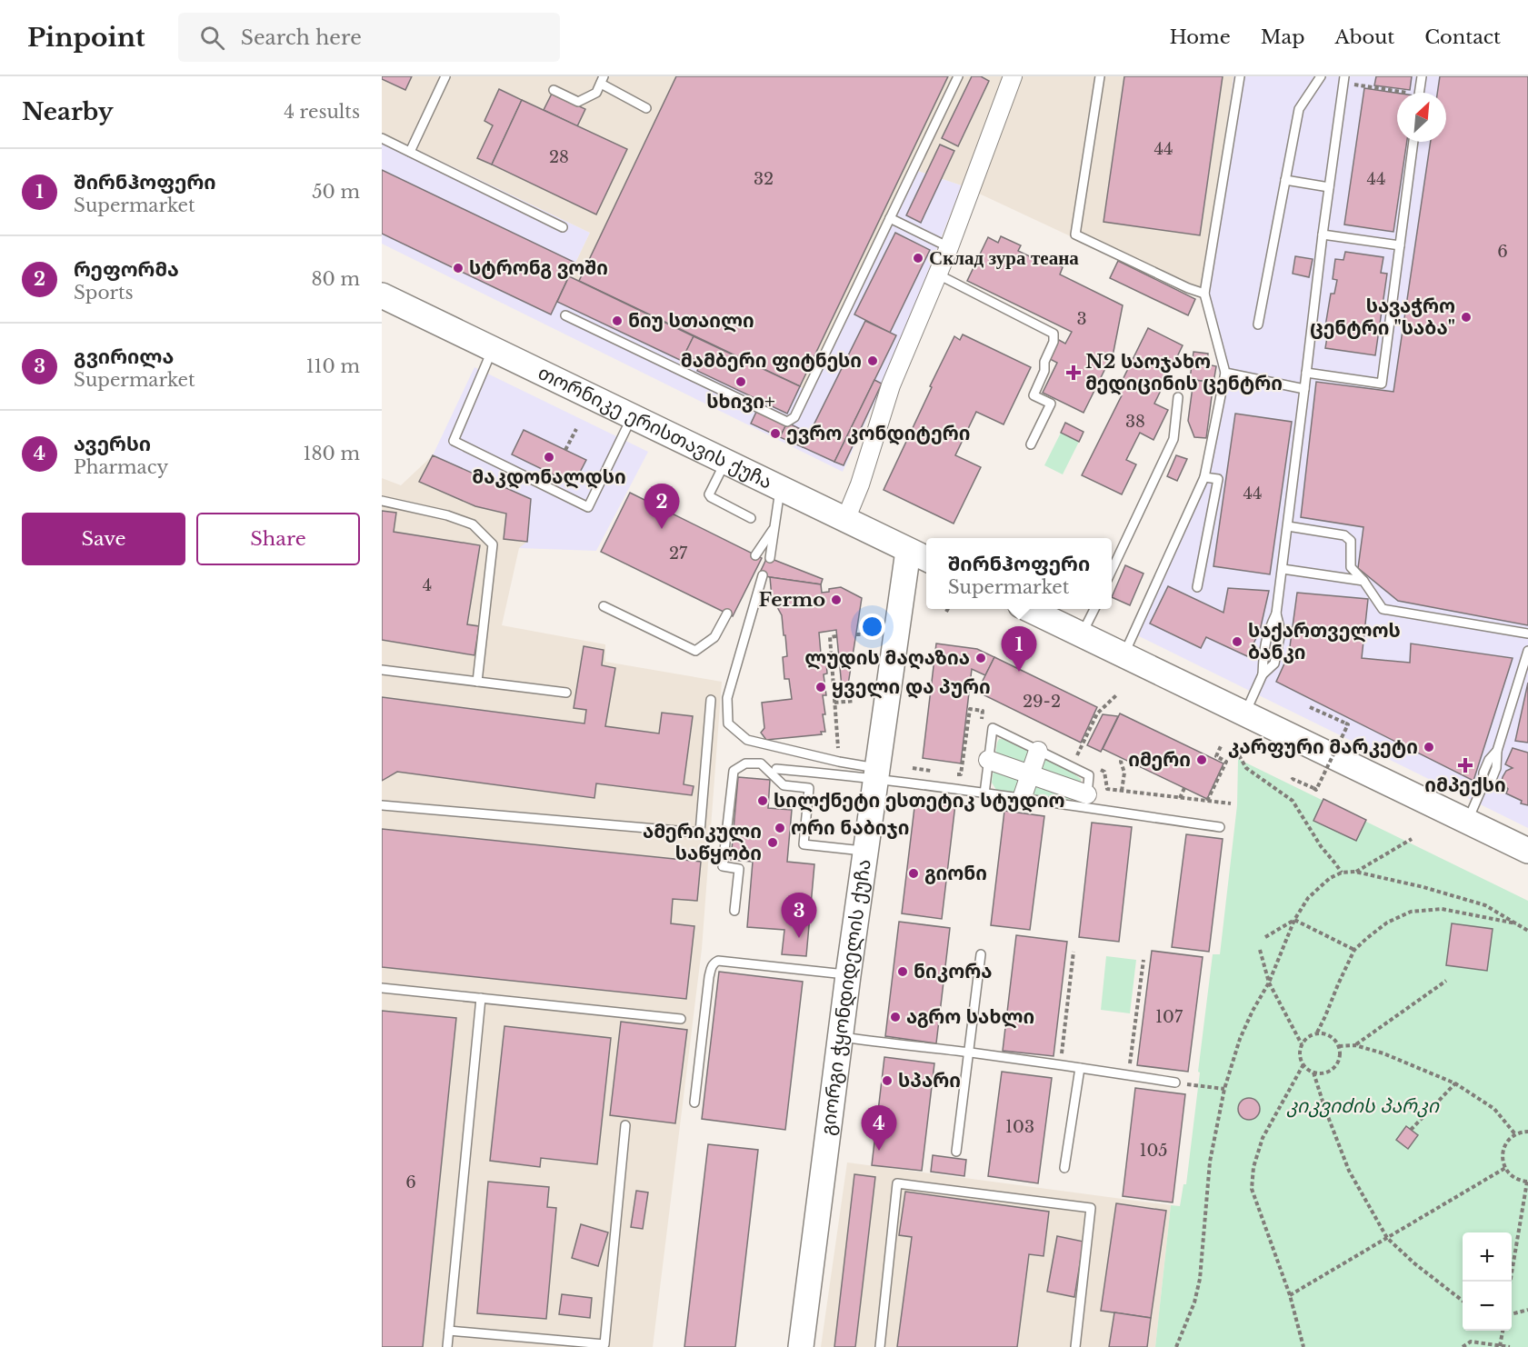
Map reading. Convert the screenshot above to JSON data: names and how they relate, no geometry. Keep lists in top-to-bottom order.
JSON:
{
  "streets": {
    "main road": ["თორნიკე ერისთავის ქუჩა", "გიორგი ჭყონდიდელის ქუჩა"]
  },
  "crossings": [
    ["თორნიკე ერისთავის ქუჩა", "გიორგი ჭყონდიდელის ქუჩა"]
  ],
  "parks": ["კიკვიძის პარკი"],
  "places": {
    "other": [
      "Склад зура теана",
      "სტრონგ ვოში",
      "სავაჭრო ცენტრი \"საბა\"",
      "ნიუ სთაილი",
      "მამბერი ფიტნესი",
      "სხივი+",
      "ევრო კონდიტერი",
      "მაკდონალდსი",
      "Fermo",
      "საქართველოს ბანკი",
      "ლუდის მაღაზია",
      "ყველი და პური",
      "კარფური მარკეტი",
      "იმერი",
      "სილქნეტი ესთეტიკ სტუდიო",
      "ორი ნაბიჯი",
      "ამერიკული საწყობი",
      "გიონი",
      "ნიკორა",
      "აგრო სახლი",
      "სპარი"
    ],
    "health": ["N2 საოჯახო მედიცინის ცენტრი", "იმპექსი"]
  },
  "house_numbers": [
    "44",
    "28",
    "32",
    "44",
    "6",
    "3",
    "38",
    "44",
    "27",
    "4",
    "29-2",
    "107",
    "103",
    "105",
    "6"
  ],
  "north": "top right",
  "page": {
    "header": "Pinpoint",
    "search": "Search here",
    "nav": [
      "Home",
      "Map",
      "About",
      "Contact"
    ],
    "heading": ["Nearby", "4 results"],
    "list": [
      {
        "mark": "1",
        "name": "შირნჰოფერი",
        "note": "Supermarket",
        "value": "50 m"
      },
      {
        "mark": "2",
        "name": "რეფორმა",
        "note": "Sports",
        "value": "80 m"
      },
      {
        "mark": "3",
        "name": "გვირილა",
        "note": "Supermarket",
        "value": "110 m"
      },
      {
        "mark": "4",
        "name": "ავერსი",
        "note": "Pharmacy",
        "value": "180 m"
      }
    ],
    "pins": [
      "2",
      "1",
      "3",
      "4"
    ],
    "buttons": ["Save", "Share"],
    "popup": ["შირნჰოფერი", "Supermarket"],
    "map_buttons": ["+", "−"]
  }
}
